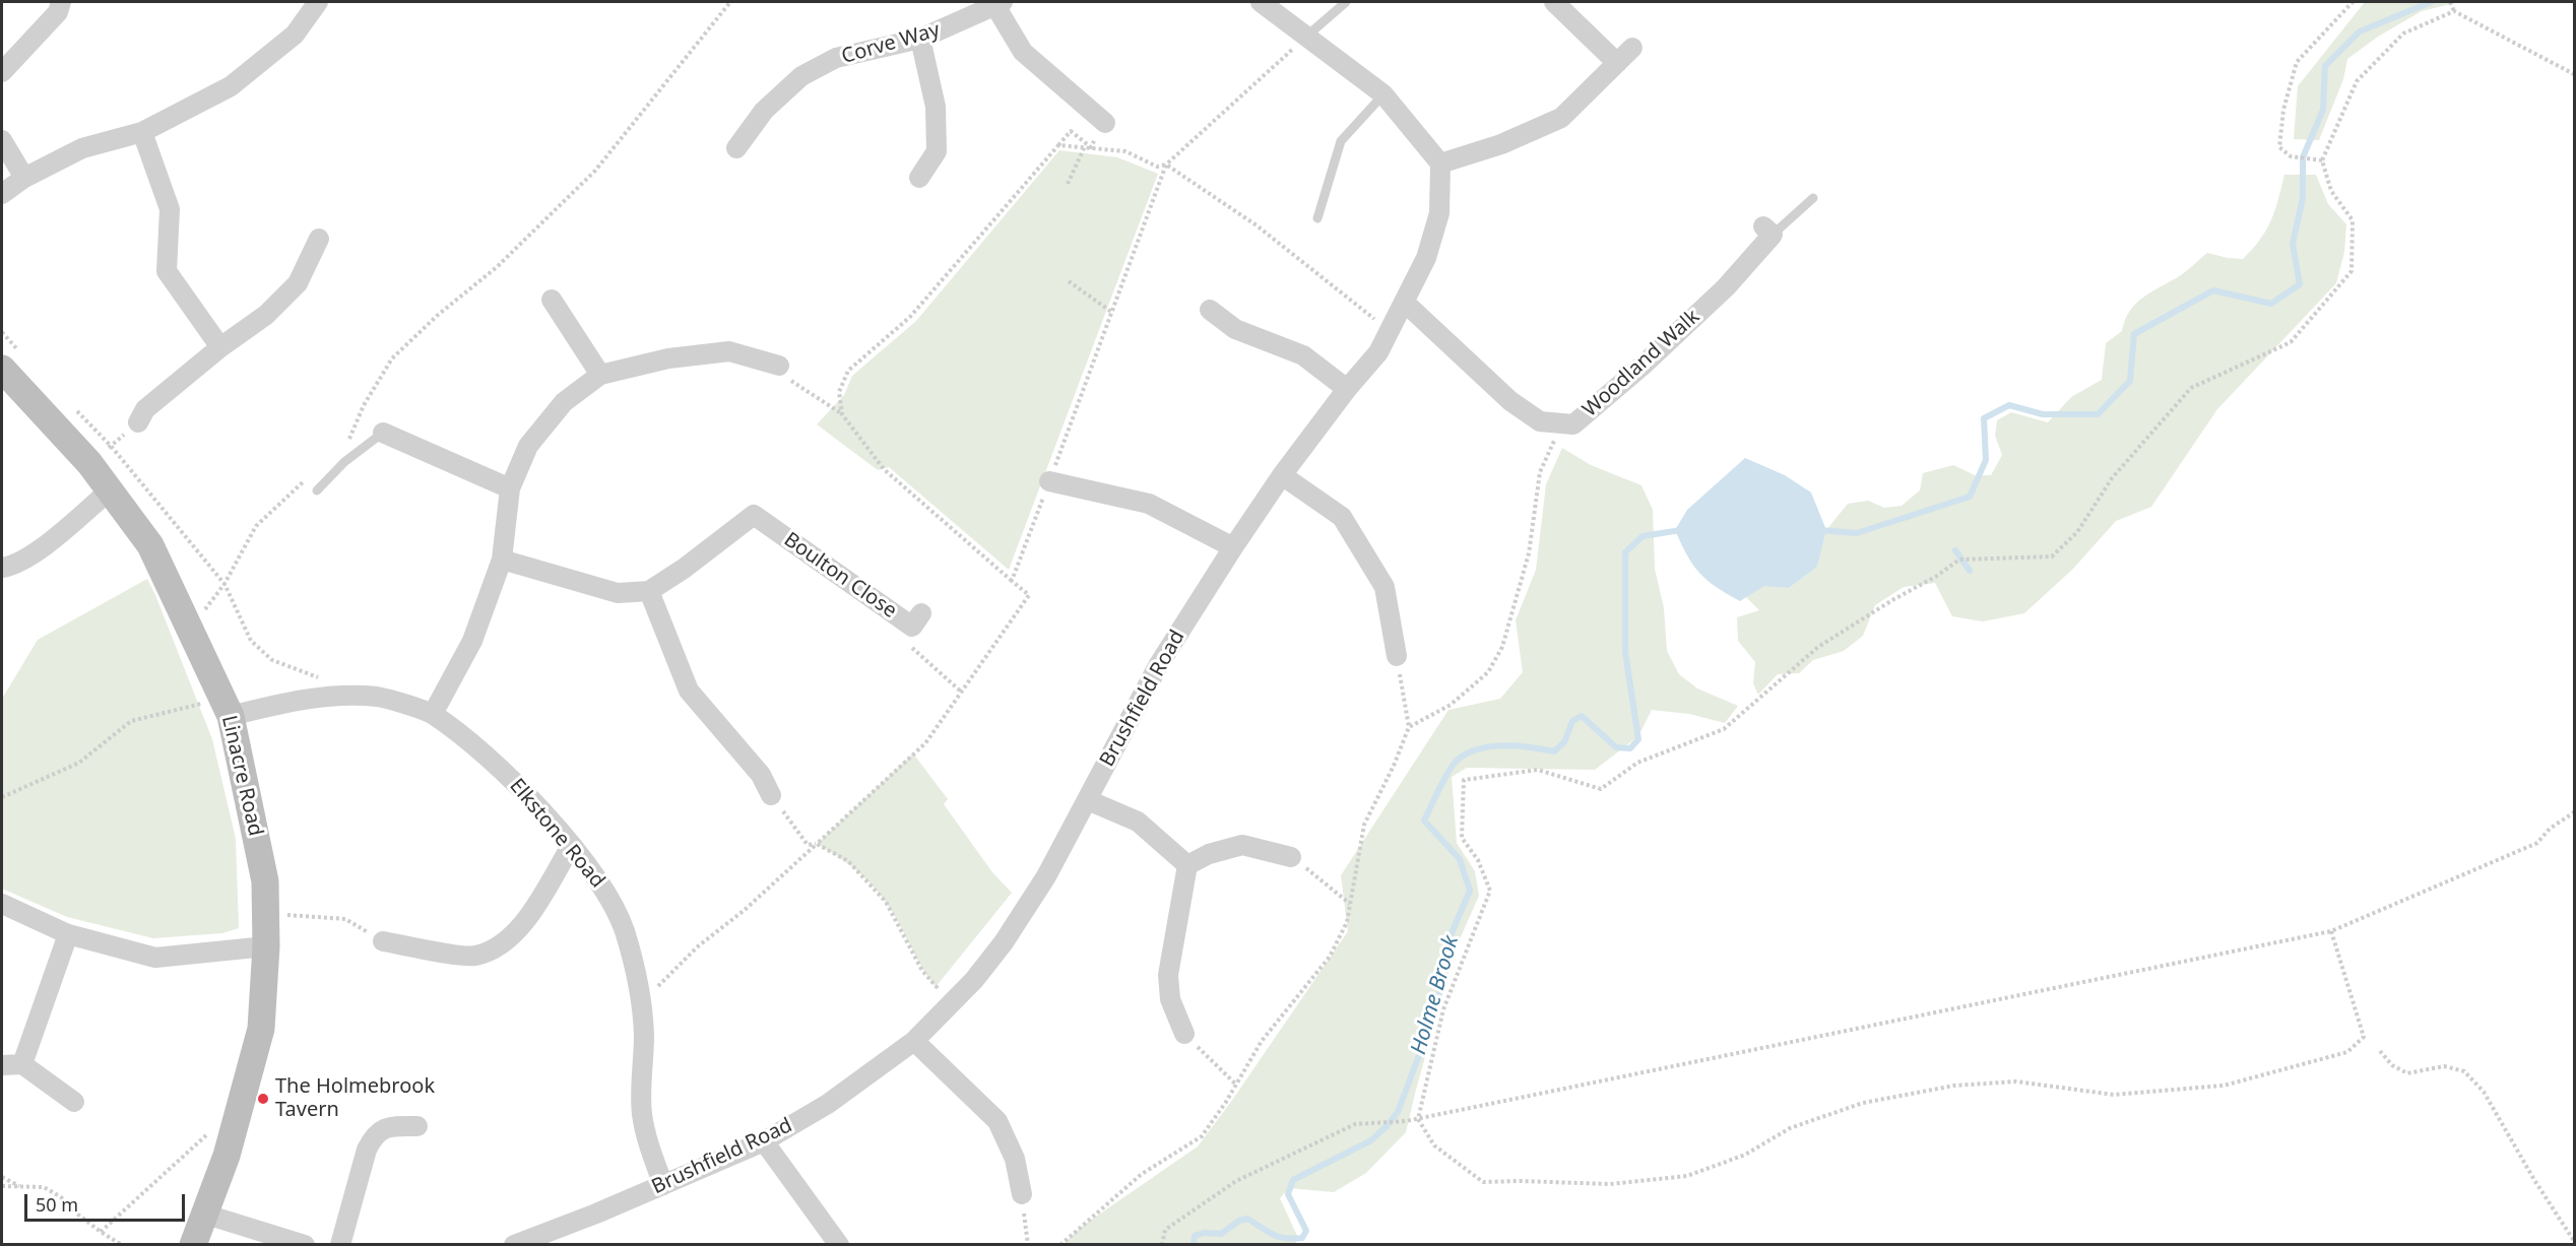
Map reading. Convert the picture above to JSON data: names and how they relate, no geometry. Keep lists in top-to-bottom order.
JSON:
{
  "streets": {
    "street": [
      "Corve Way",
      "Woodland Walk",
      "Boulton Close",
      "Brushfield Road",
      "Linacre Road",
      "Elkstone Road"
    ]
  },
  "crossings": [
    ["Woodland Walk", "Brushfield Road"],
    ["Brushfield Road", "Elkstone Road"],
    ["Linacre Road", "Elkstone Road"]
  ],
  "water": ["Holme Brook"],
  "places": ["The Holmebrook Tavern"],
  "scale_bar": "50 m"
}
